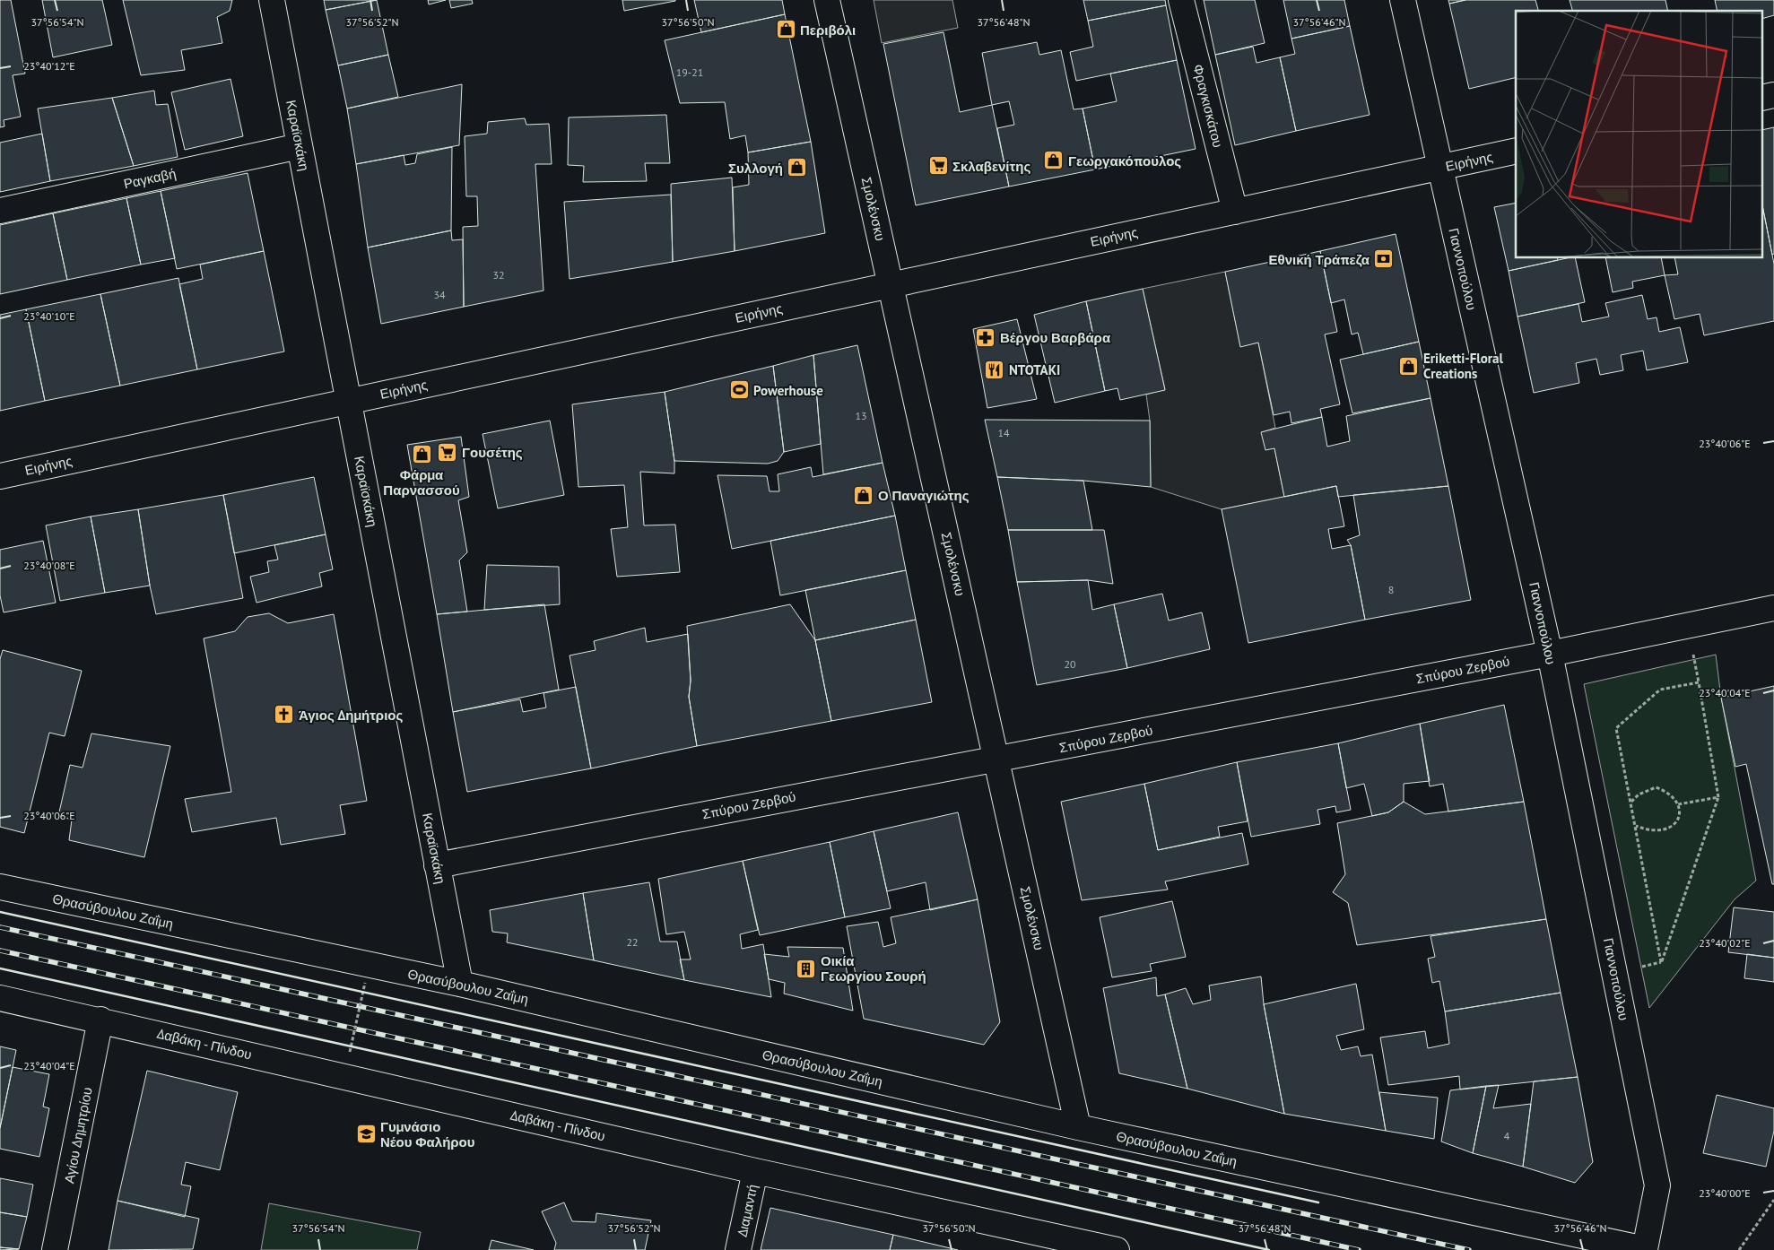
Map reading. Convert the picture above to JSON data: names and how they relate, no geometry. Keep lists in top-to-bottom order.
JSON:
{
  "streets": {
    "street": [
      "Φραγκισκάτου",
      "Καραϊσκάκη",
      "Ειρήνης",
      "Ραγκαβή",
      "Σμολένσκυ",
      "Γιαννοπούλου",
      "Σπύρου Ζερβού",
      "Θρασύβουλου Ζαΐμη",
      "Δαβάκη - Πίνδου",
      "Αγίου Δημητρίου",
      "Διαμαντή"
    ]
  },
  "crossings": [
    ["Φραγκισκάτου", "Ειρήνης"],
    ["Καραϊσκάκη", "Ειρήνης"],
    ["Καραϊσκάκη", "Ραγκαβή"],
    ["Καραϊσκάκη", "Σπύρου Ζερβού"],
    ["Καραϊσκάκη", "Θρασύβουλου Ζαΐμη"],
    ["Ειρήνης", "Σμολένσκυ"],
    ["Ειρήνης", "Γιαννοπούλου"],
    ["Σμολένσκυ", "Σπύρου Ζερβού"],
    ["Σμολένσκυ", "Θρασύβουλου Ζαΐμη"],
    ["Γιαννοπούλου", "Σπύρου Ζερβού"],
    ["Γιαννοπούλου", "Θρασύβουλου Ζαΐμη"],
    ["Δαβάκη - Πίνδου", "Αγίου Δημητρίου"],
    ["Δαβάκη - Πίνδου", "Διαμαντή"]
  ],
  "places": {
    "shop": [
      "Περιβόλι",
      "Γεωργακόπουλος",
      "Συλλογή",
      "Eriketti-Floral Creations",
      "Φάρμα Παρνασσού",
      "Ο Παναγιώτης"
    ],
    "supermarket": ["Σκλαβενίτης", "Γουσέτης"],
    "bank": ["Εθνική Τράπεζα"],
    "pharmacy": ["Βέργου Βαρβάρα"],
    "restaurant": ["NTOTAKI"],
    "sports": ["Powerhouse"],
    "church": ["Άγιος Δημήτριος"],
    "building": ["Οικία Γεωργίου Σουρή"],
    "school or university": ["Γυμνάσιο Νέου Φαλήρου"]
  },
  "house_numbers": [
    "19-21",
    "32",
    "34",
    "13",
    "14",
    "8",
    "20",
    "22",
    "4"
  ],
  "coordinates": [
    "37°56'54\"N",
    "37°56'52\"N",
    "37°56'50\"N",
    "37°56'48\"N",
    "37°56'46\"N",
    "23°40'12\"E",
    "23°40'10\"E",
    "23°40'06\"E",
    "23°40'08\"E",
    "23°40'04\"E",
    "23°40'02\"E",
    "23°40'00\"E"
  ]
}
